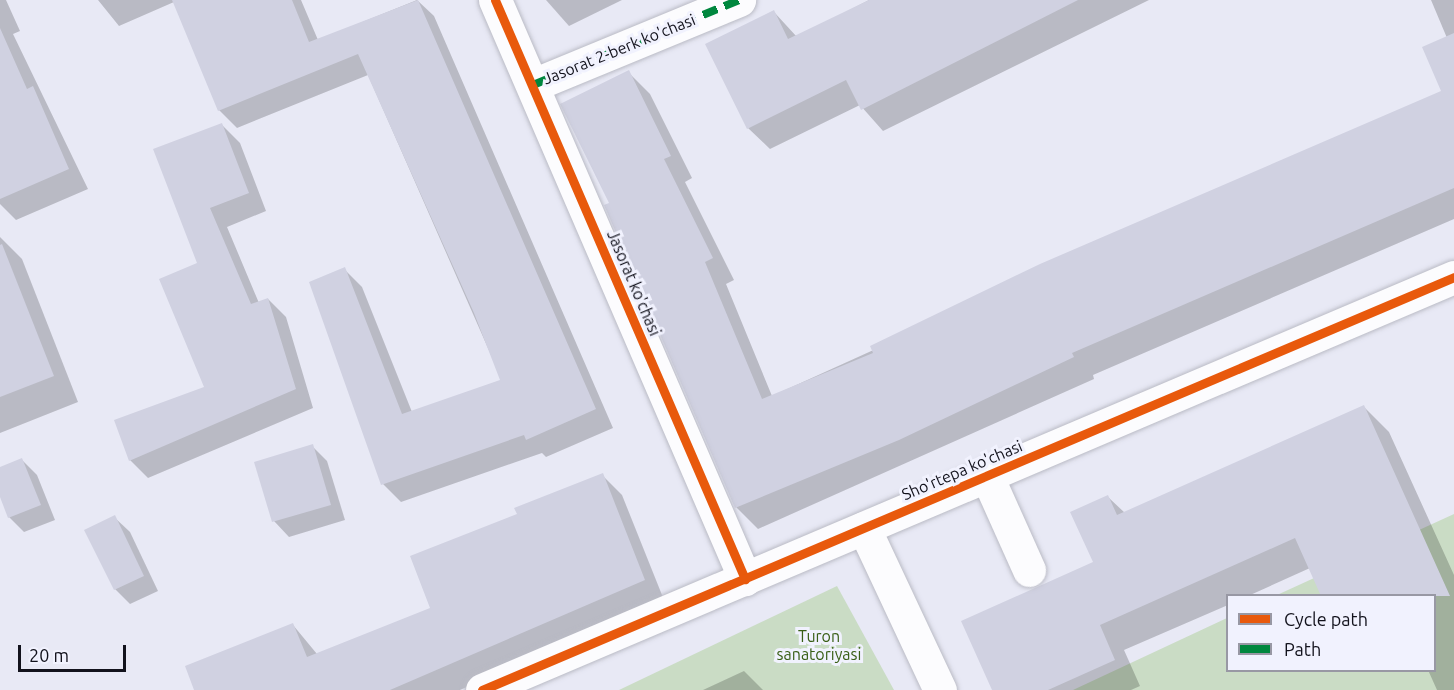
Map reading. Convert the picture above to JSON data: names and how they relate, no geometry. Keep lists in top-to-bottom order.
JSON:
{
  "streets": {
    "street": ["Jasorat 2-berk ko'chasi", "Jasorat ko'chasi", "Sho'rtepa ko'chasi"]
  },
  "crossings": [
    ["Jasorat 2-berk ko'chasi", "Jasorat ko'chasi"],
    ["Jasorat ko'chasi", "Sho'rtepa ko'chasi"]
  ],
  "parks": ["Turon sanatoriyasi"],
  "legend": ["Cycle path", "Path"],
  "scale_bar": "20 m"
}
